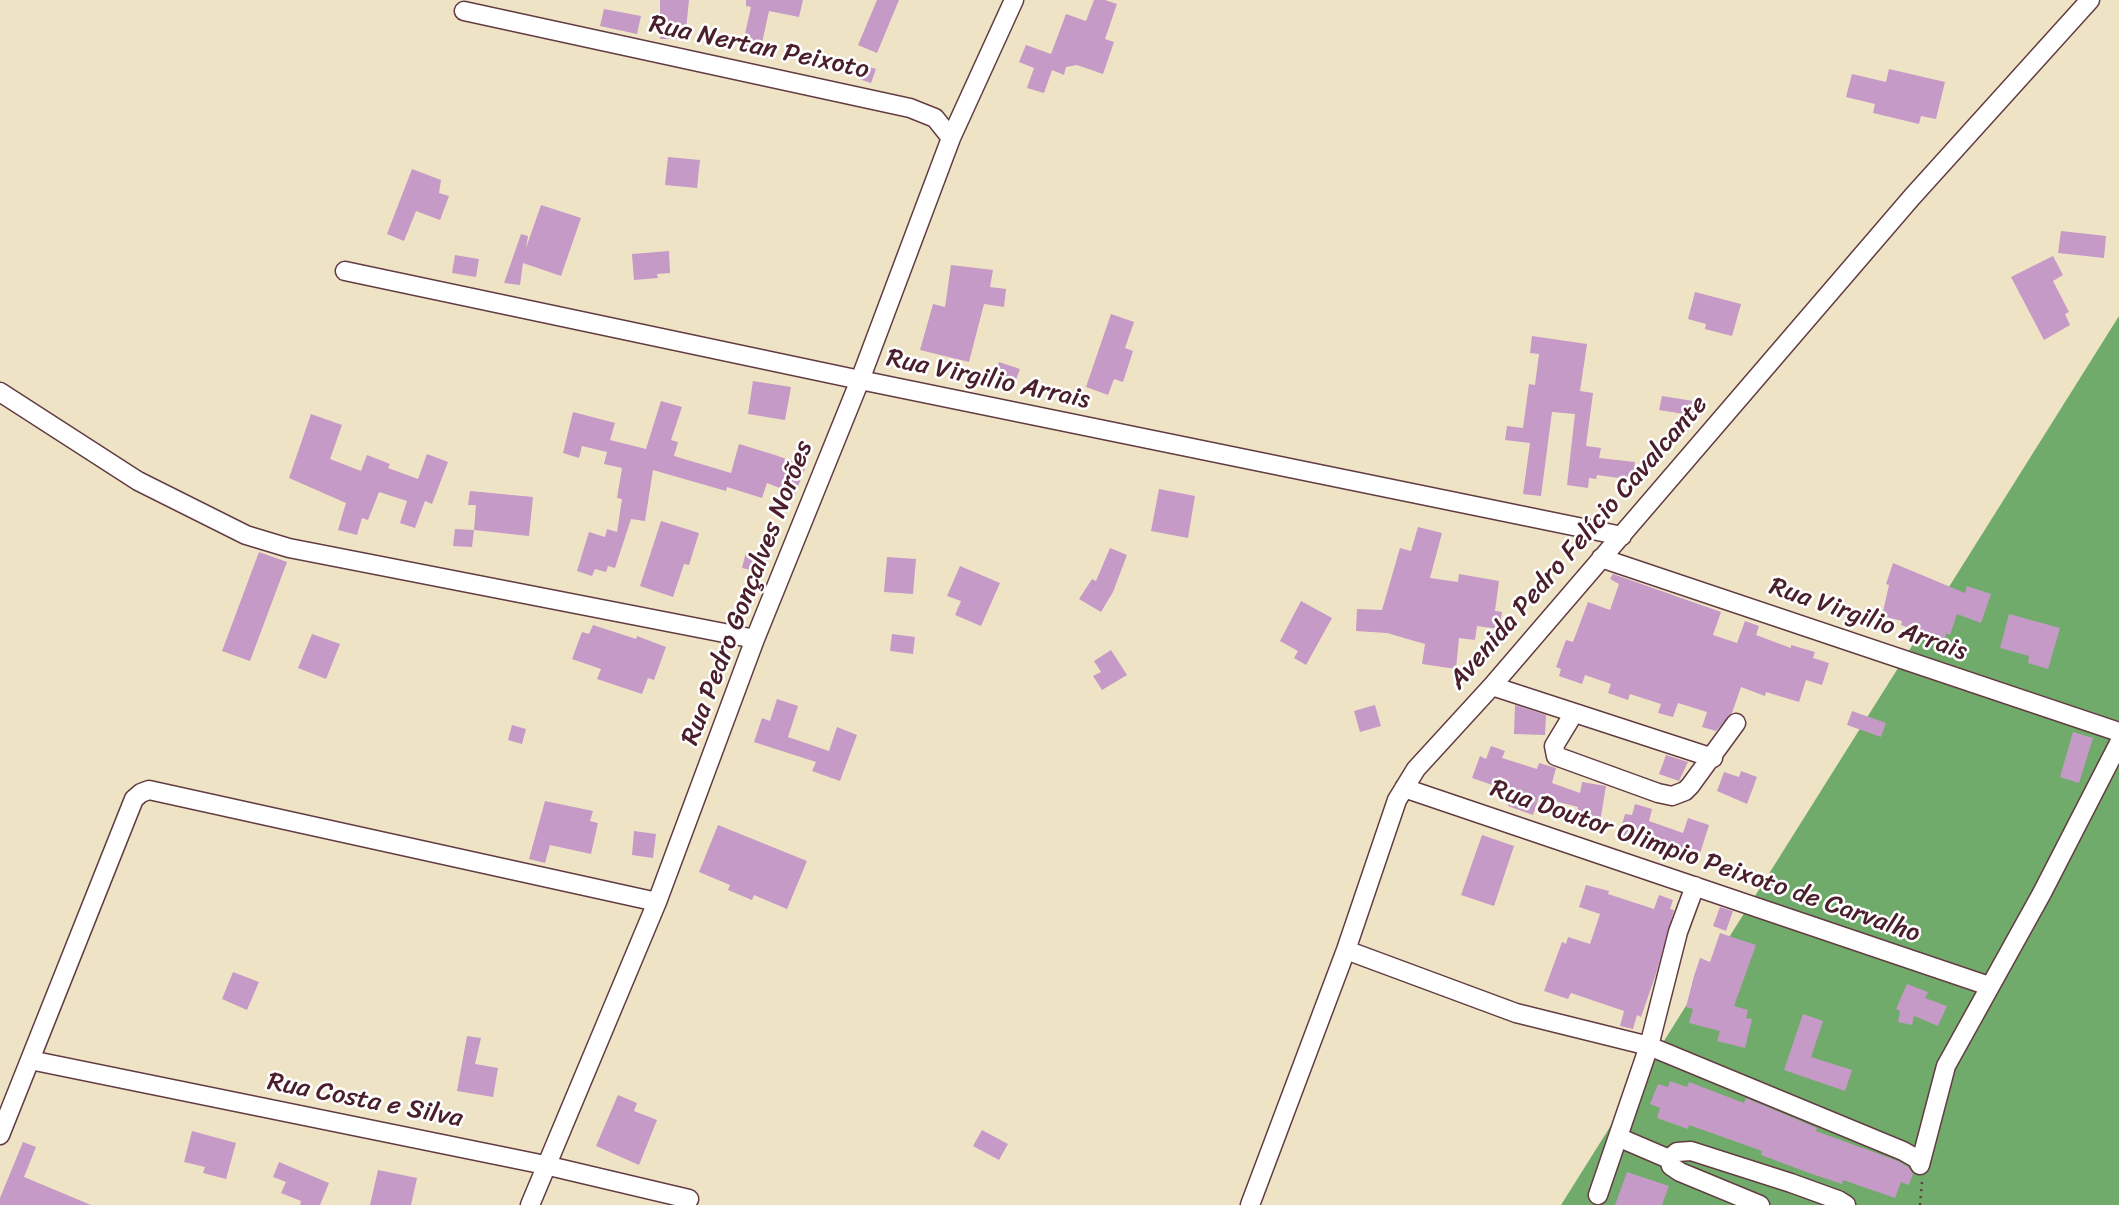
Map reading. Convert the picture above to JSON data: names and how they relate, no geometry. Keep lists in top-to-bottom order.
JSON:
{
  "streets": {
    "street": [
      "Rua Nertan Peixoto",
      "Rua Virgilio Arrais",
      "Avenida Pedro Felício Cavalcante",
      "Rua Pedro Gonçalves Norões",
      "Rua Doutor Olimpio Peixoto de Carvalho",
      "Rua Costa e Silva"
    ]
  },
  "crossings": [
    ["Rua Nertan Peixoto", "Rua Pedro Gonçalves Norões"],
    ["Rua Virgilio Arrais", "Avenida Pedro Felício Cavalcante"],
    ["Rua Virgilio Arrais", "Rua Pedro Gonçalves Norões"],
    ["Avenida Pedro Felício Cavalcante", "Rua Doutor Olimpio Peixoto de Carvalho"],
    ["Rua Pedro Gonçalves Norões", "Rua Costa e Silva"]
  ]
}
